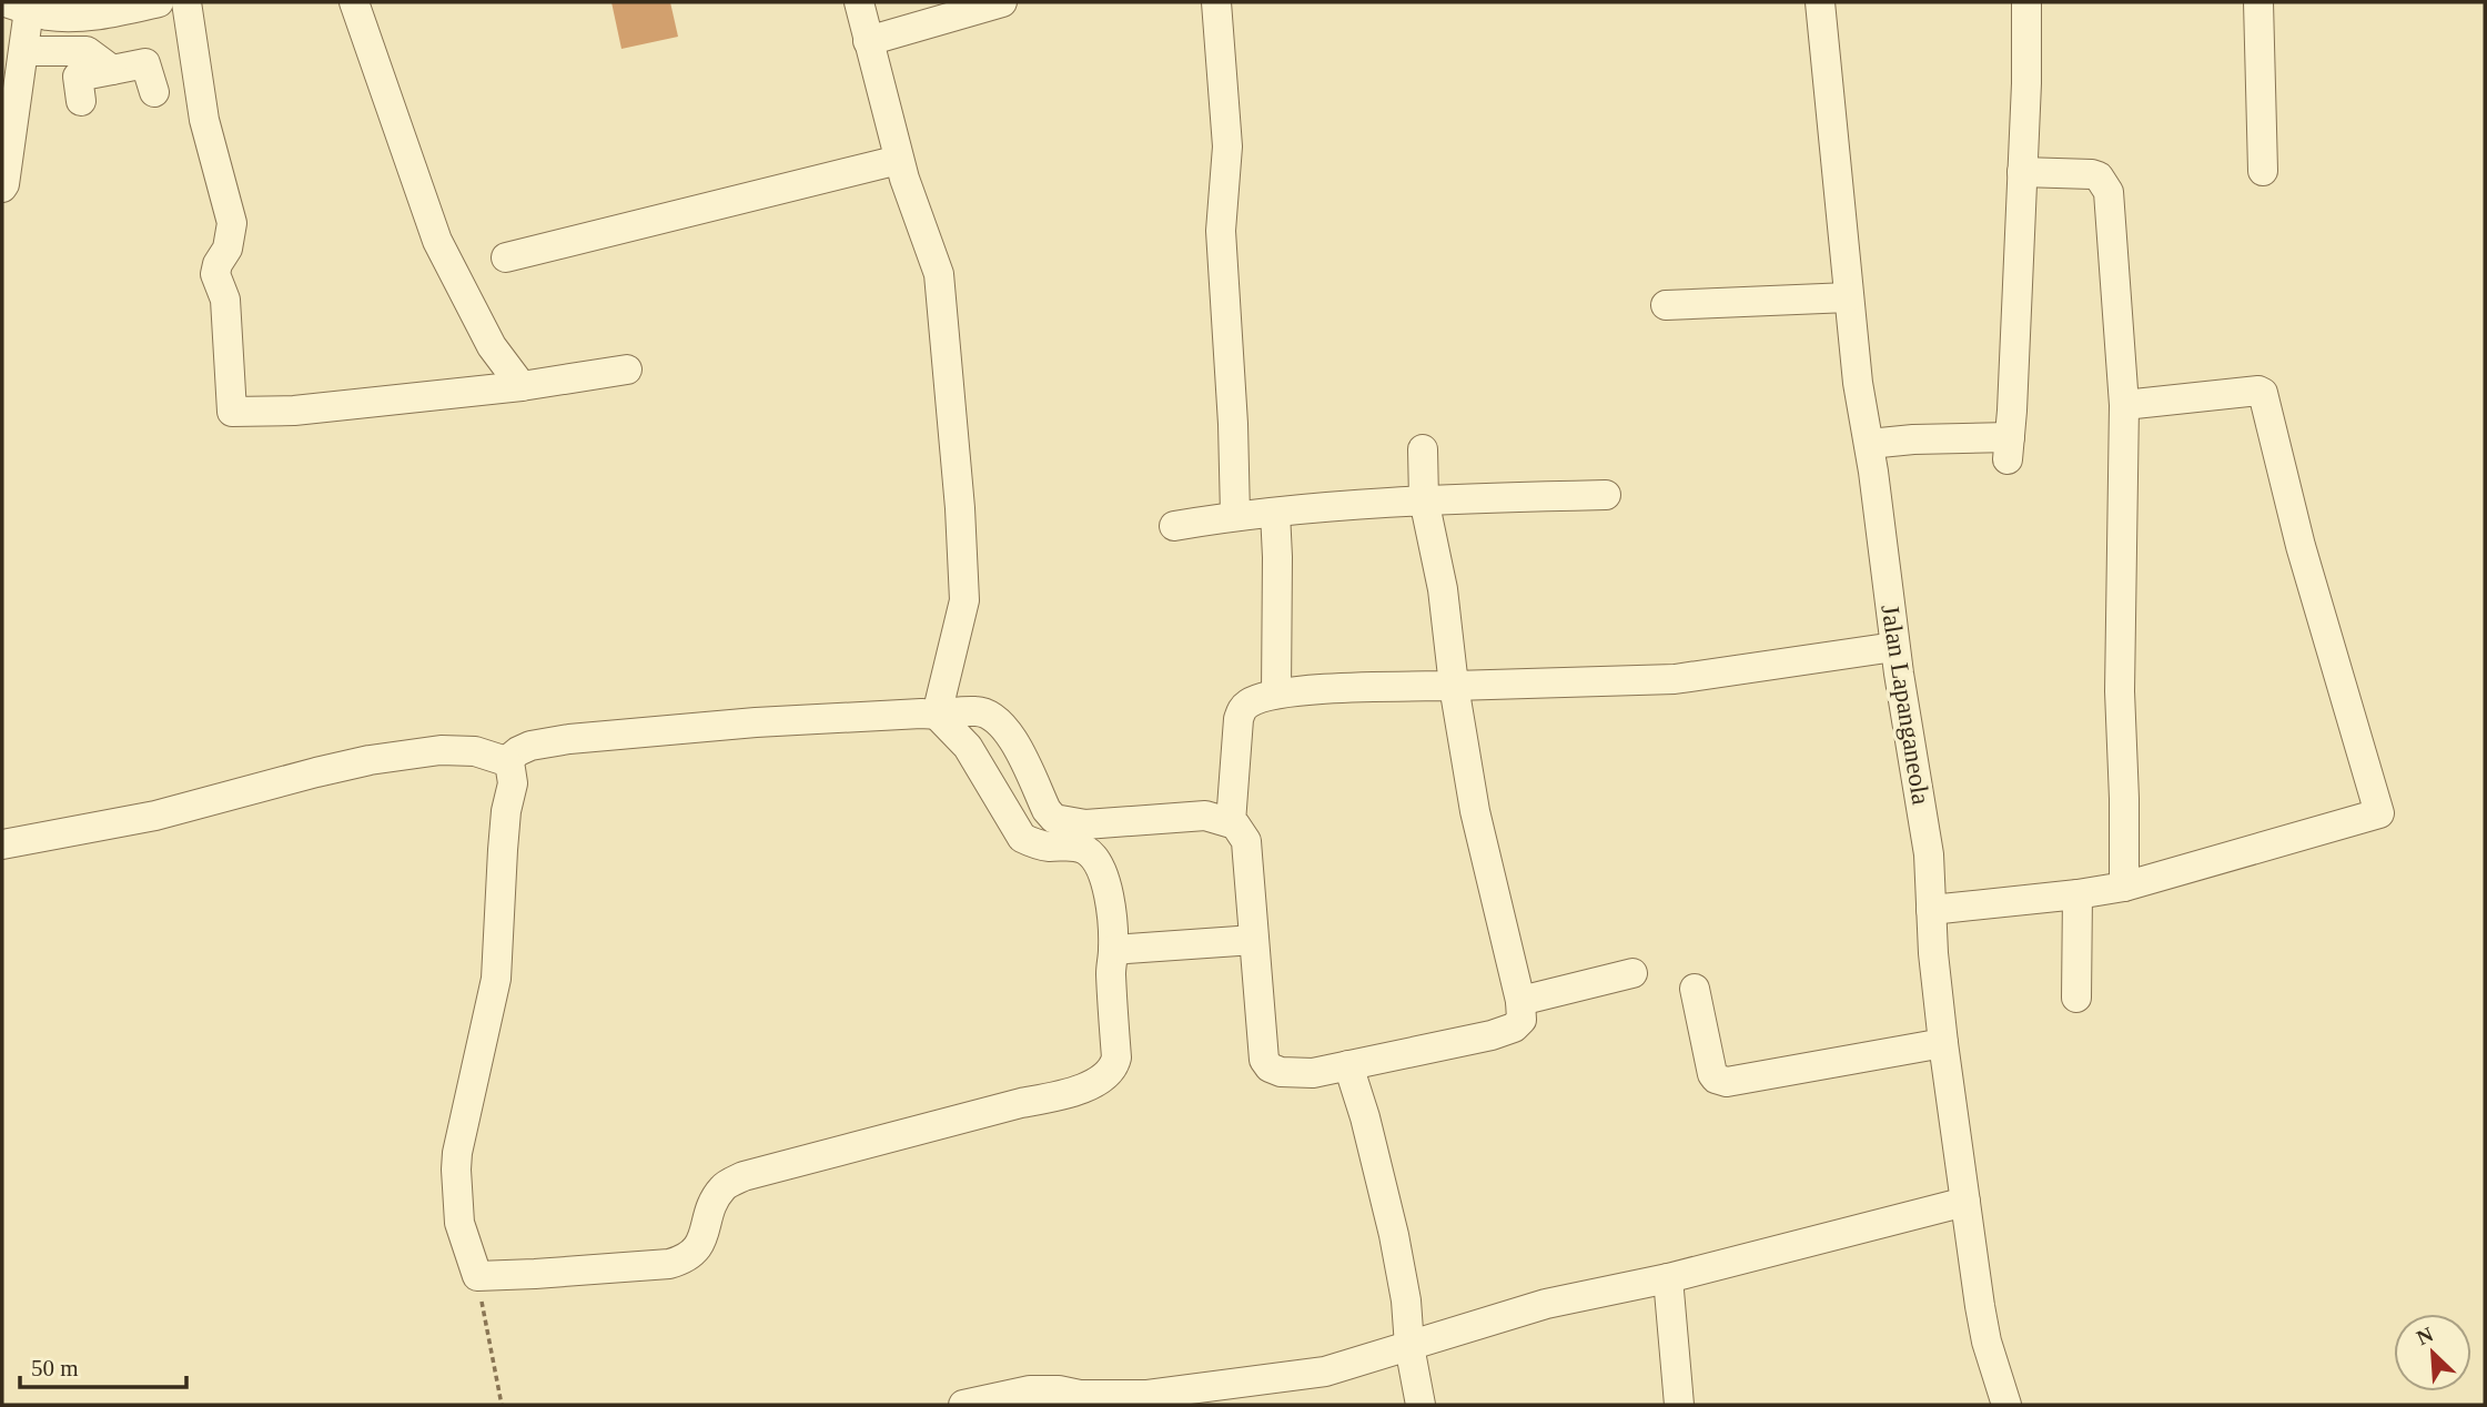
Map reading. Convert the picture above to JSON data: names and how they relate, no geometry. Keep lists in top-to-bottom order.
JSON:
{
  "streets": {
    "street": ["Jalan Lapanganeola"]
  },
  "scale_bar": "50 m",
  "north": "top left"
}
